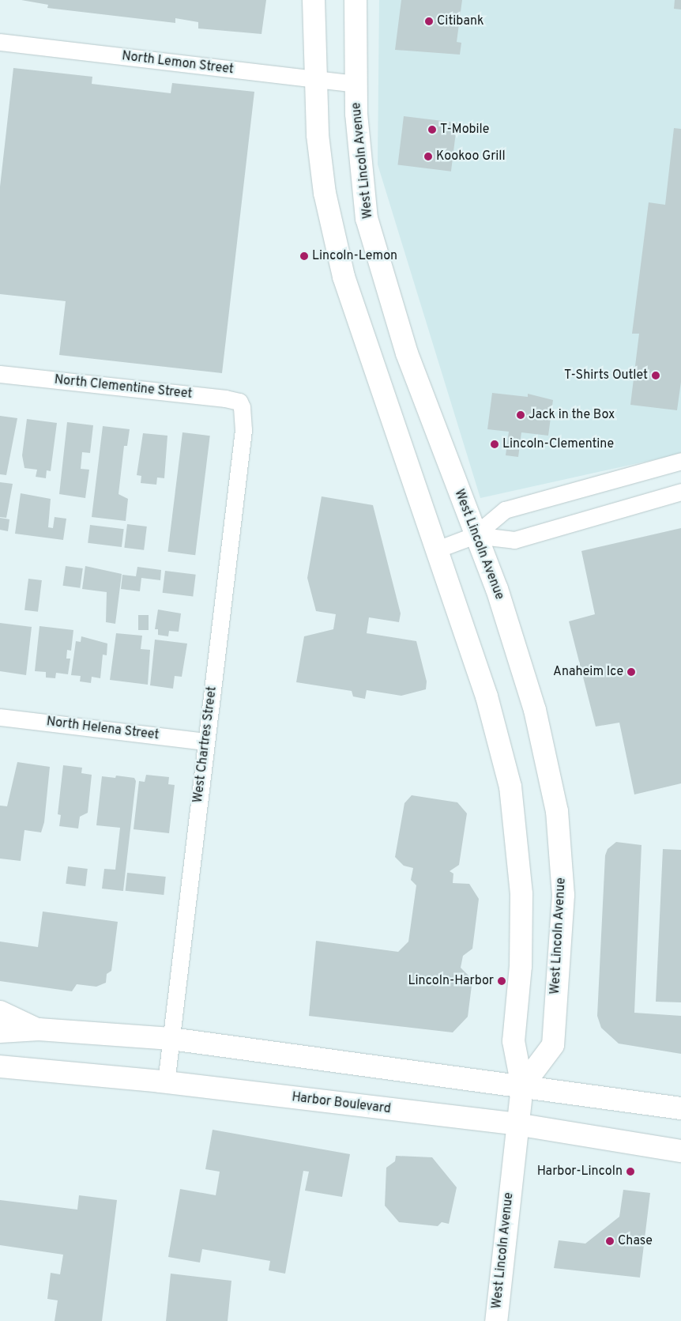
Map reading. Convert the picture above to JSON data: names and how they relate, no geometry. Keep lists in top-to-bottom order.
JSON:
{
  "streets": {
    "main road": ["West Lincoln Avenue", "Harbor Boulevard"],
    "street": [
      "North Lemon Street",
      "North Clementine Street",
      "North Helena Street",
      "West Chartres Street"
    ]
  },
  "crossings": [
    ["North Lemon Street", "West Lincoln Avenue"],
    ["West Lincoln Avenue", "Harbor Boulevard"],
    ["North Clementine Street", "West Chartres Street"],
    ["North Helena Street", "West Chartres Street"],
    ["West Chartres Street", "Harbor Boulevard"]
  ],
  "places": [
    "Citibank",
    "T-Mobile",
    "Kookoo Grill",
    "Lincoln-Lemon",
    "T-Shirts Outlet",
    "Jack in the Box",
    "Lincoln-Clementine",
    "Anaheim Ice",
    "Lincoln-Harbor",
    "Harbor-Lincoln",
    "Chase"
  ]
}
